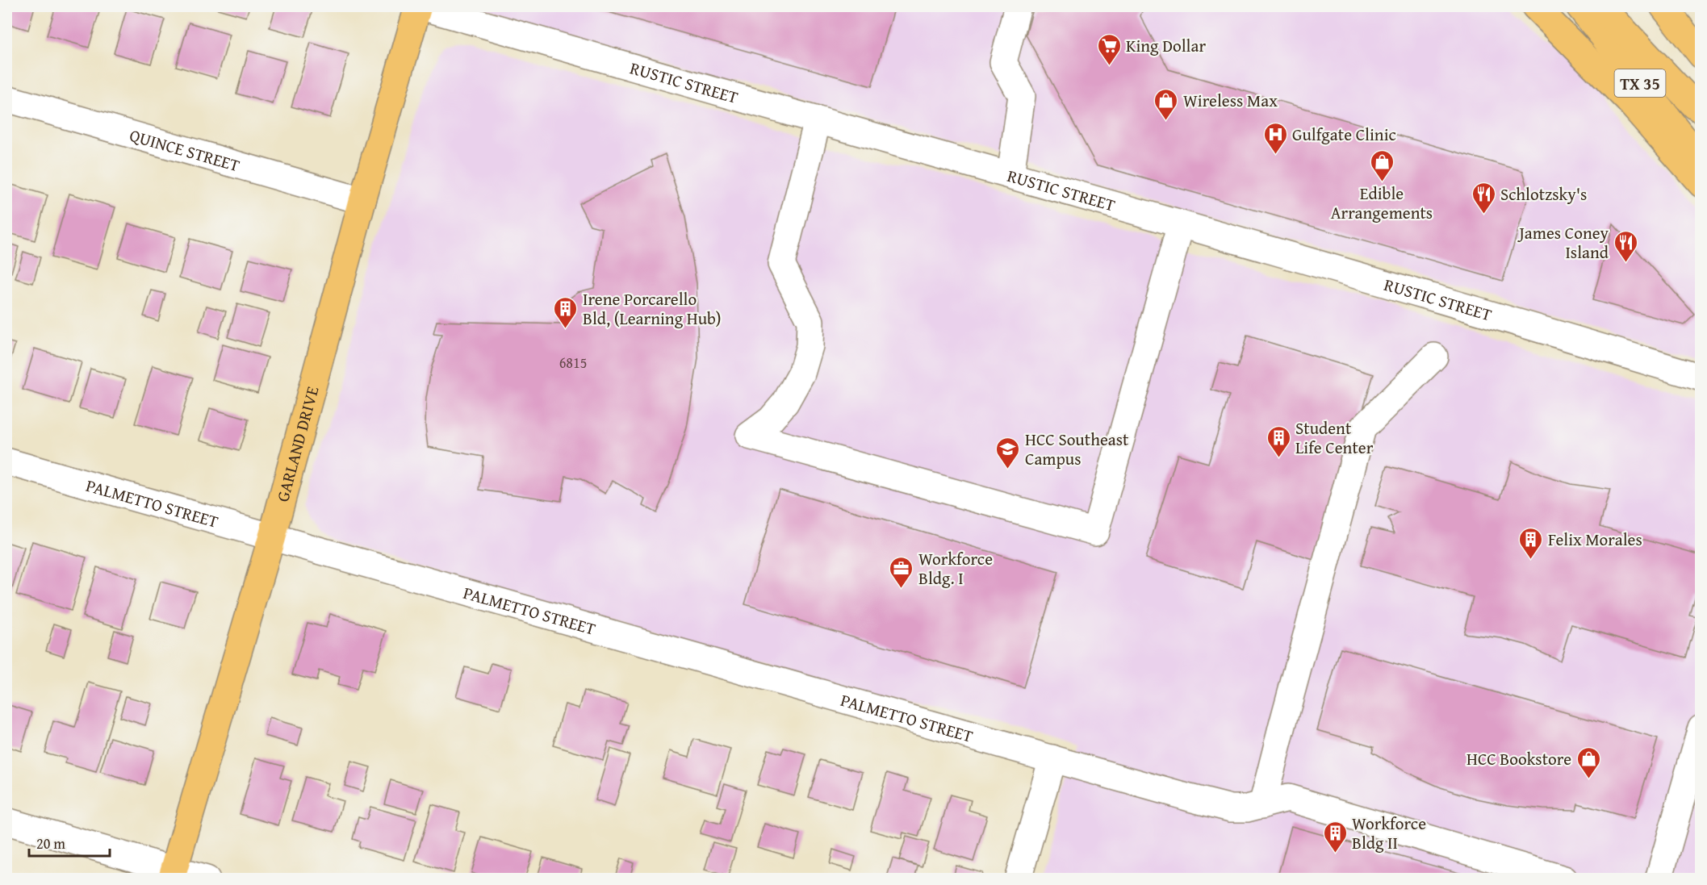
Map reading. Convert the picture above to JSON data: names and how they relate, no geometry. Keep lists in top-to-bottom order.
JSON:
{
  "streets": {
    "main road": ["TX 35", "GARLAND DRIVE"],
    "street": ["RUSTIC STREET", "QUINCE STREET", "PALMETTO STREET"]
  },
  "crossings": [
    ["RUSTIC STREET", "GARLAND DRIVE"],
    ["QUINCE STREET", "GARLAND DRIVE"],
    ["GARLAND DRIVE", "PALMETTO STREET"]
  ],
  "places": {
    "supermarket": ["King Dollar"],
    "shop": ["Wireless Max", "Edible Arrangements", "HCC Bookstore"],
    "hospital": ["Gulfgate Clinic"],
    "restaurant": ["Schlotzsky's", "James Coney Island"],
    "building": [
      "Irene Porcarello Bld, (Learning Hub)",
      "Student Life Center",
      "Felix Morales",
      "Workforce Bldg II"
    ],
    "school or university": ["HCC Southeast Campus"],
    "office": ["Workforce Bldg. I"]
  },
  "house_numbers": ["6815"],
  "scale_bar": "20 m"
}
